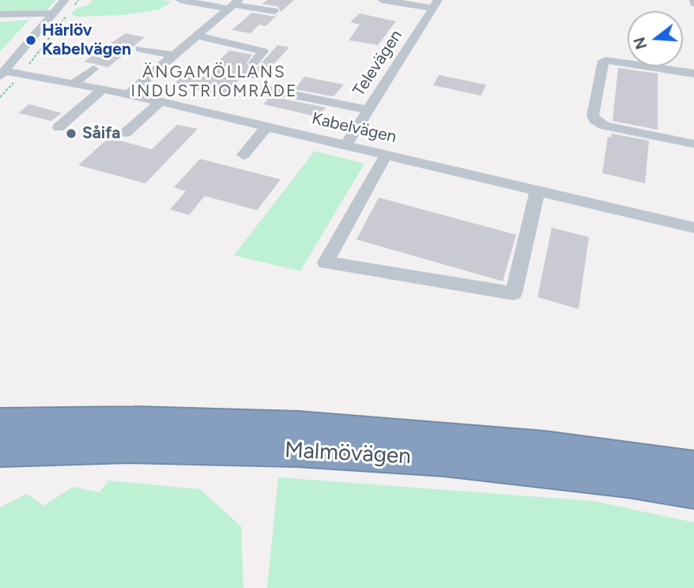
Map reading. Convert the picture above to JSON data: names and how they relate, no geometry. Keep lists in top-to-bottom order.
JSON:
{
  "streets": {
    "highway": ["Malmövägen"],
    "street": ["Televägen", "Kabelvägen"]
  },
  "crossings": [
    ["Televägen", "Kabelvägen"]
  ],
  "districts": ["ÄNGAMÖLLANS INDUSTRIOMRÅDE"],
  "places": ["Härlöv Kabelvägen", "Såifa"],
  "north": "left"
}
